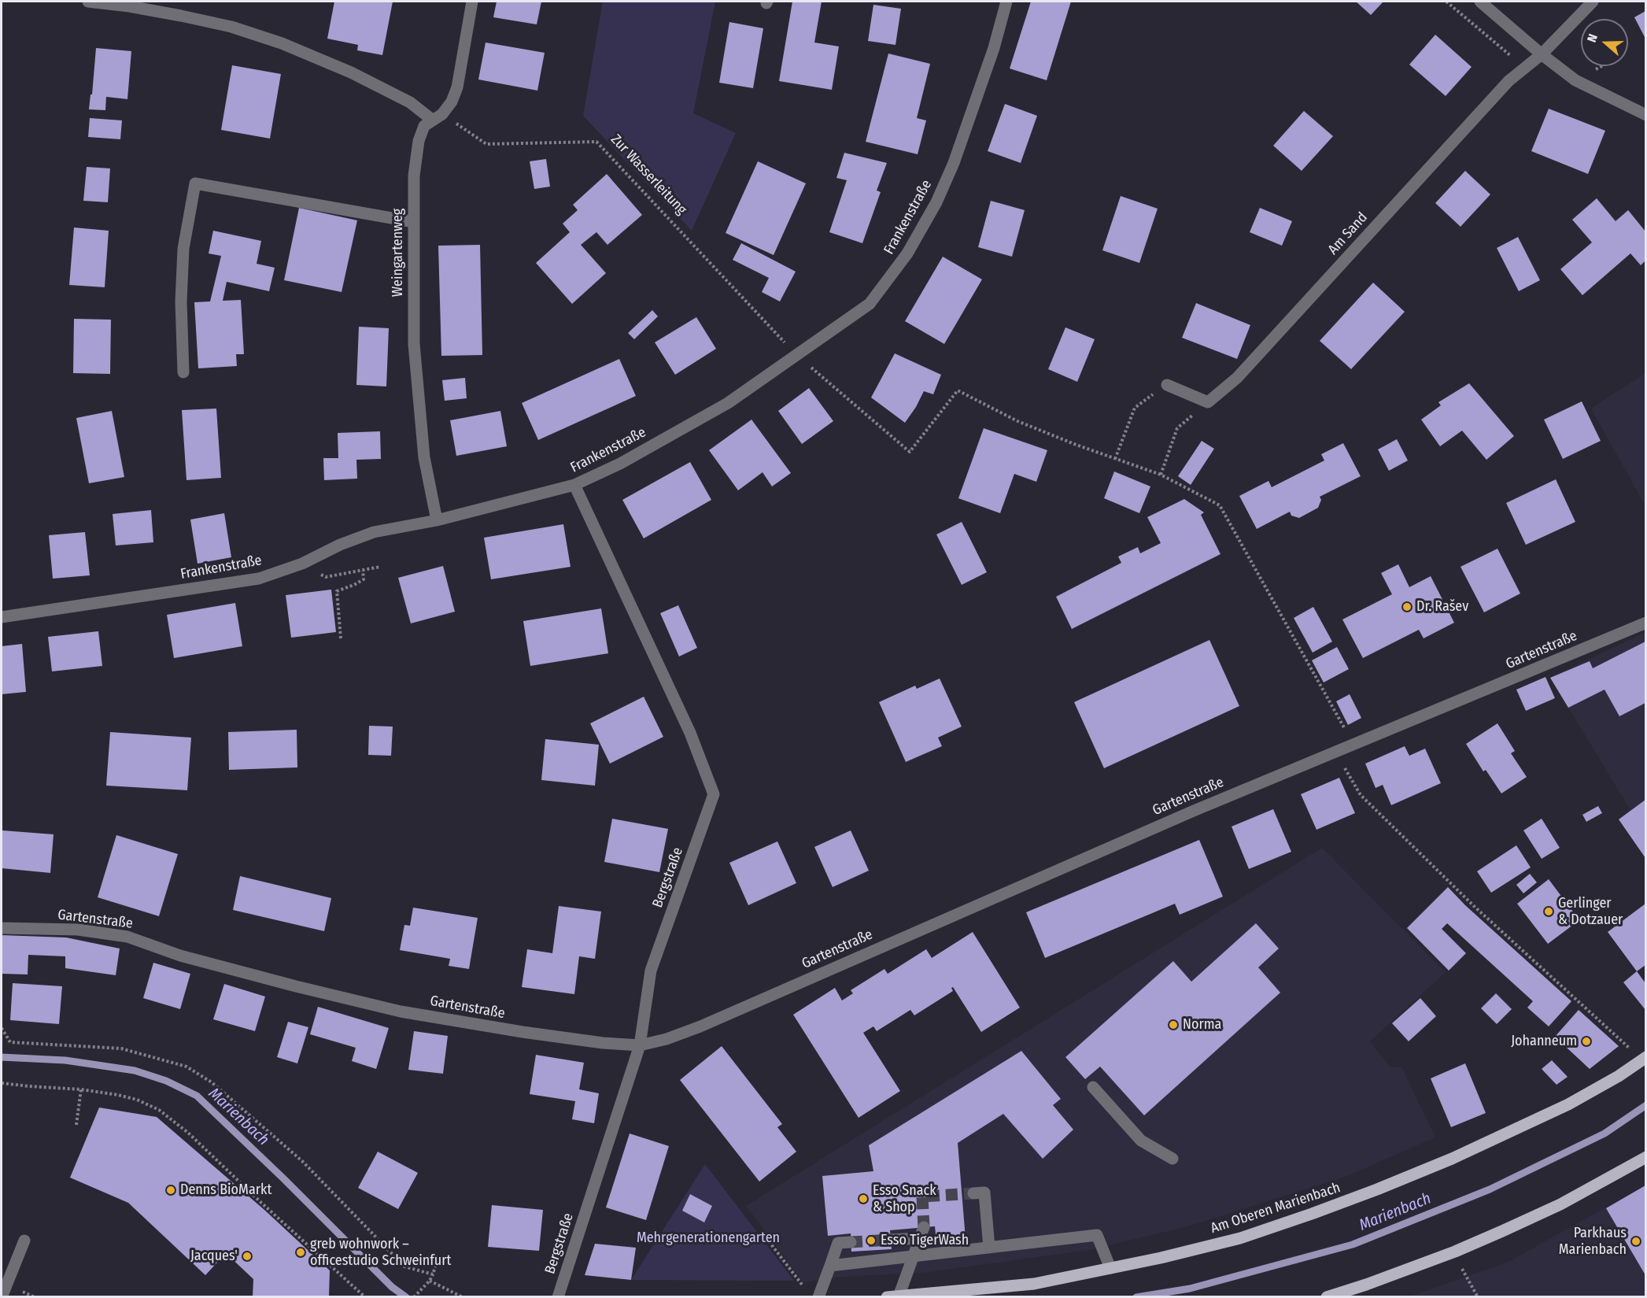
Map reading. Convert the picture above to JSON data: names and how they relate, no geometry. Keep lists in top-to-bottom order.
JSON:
{
  "streets": {
    "main road": ["Am Oberen Marienbach"],
    "street": [
      "Frankenstraße",
      "Am Sand",
      "Weingartenweg",
      "Gartenstraße",
      "Bergstraße"
    ],
    "path": ["Zur Wasserleitung"]
  },
  "crossings": [
    ["Zur Wasserleitung", "Weingartenweg"],
    ["Frankenstraße", "Weingartenweg"],
    ["Frankenstraße", "Bergstraße"],
    ["Gartenstraße", "Bergstraße"]
  ],
  "water": ["Marienbach"],
  "parks": ["Mehrgenerationengarten"],
  "places": [
    "Dr. Rašev",
    "Gerlinger & Dotzauer",
    "Norma",
    "Johanneum",
    "Denns BioMarkt",
    "Esso Snack & Shop",
    "Esso TigerWash",
    "Parkhaus Marienbach",
    "greb wohnwork – officestudio Schweinfurt",
    "Jacques'"
  ],
  "north": "left"
}
